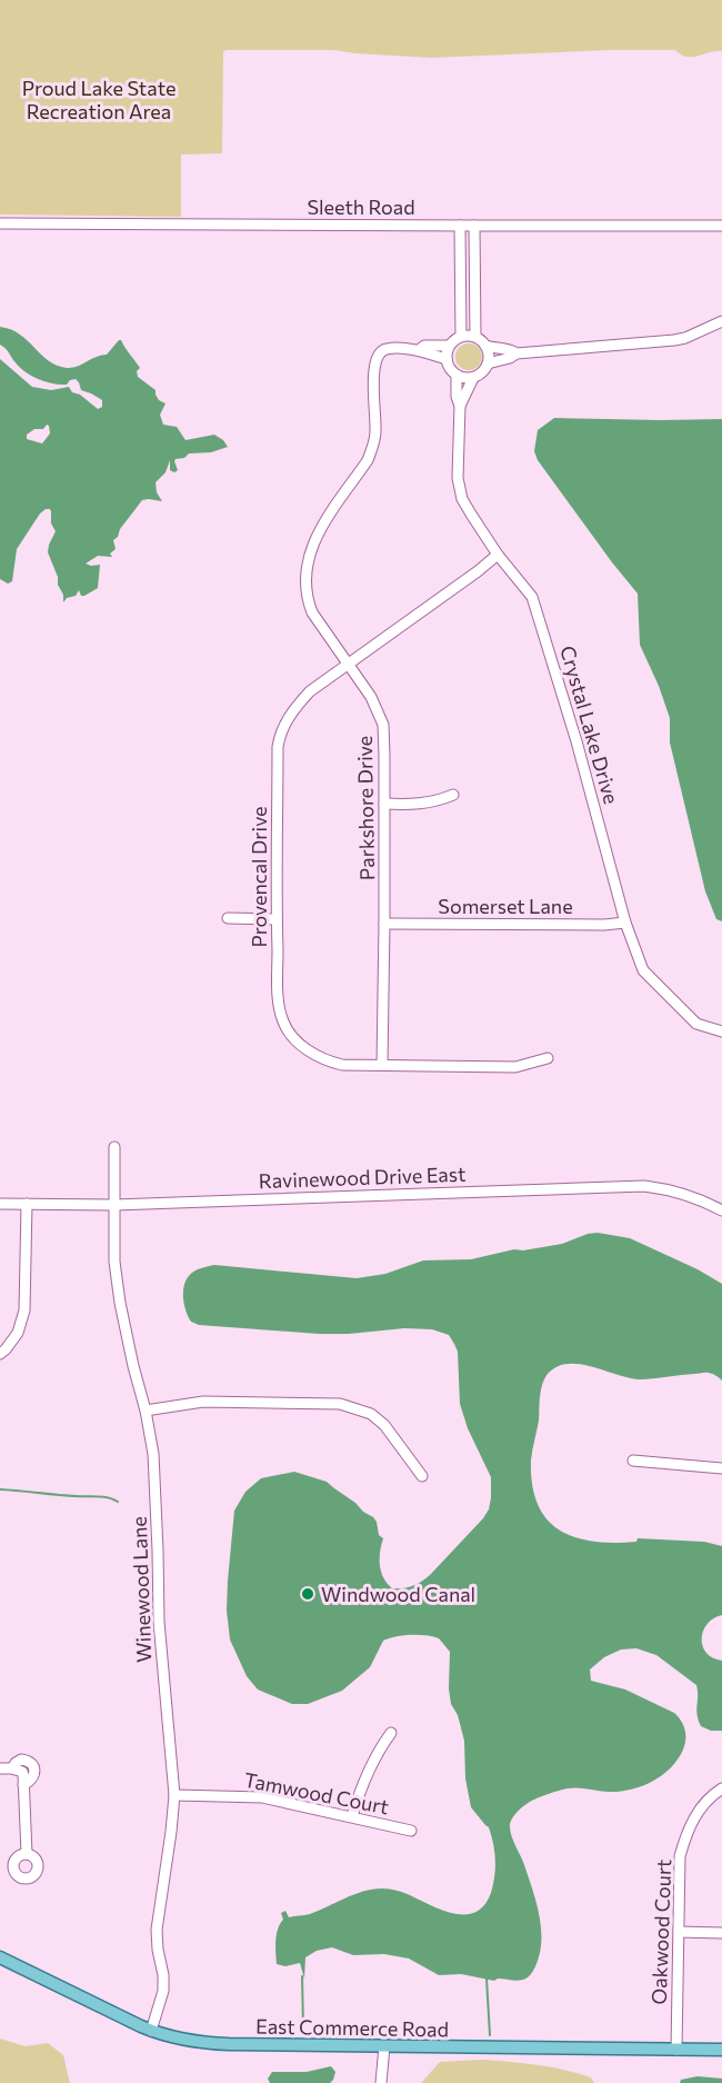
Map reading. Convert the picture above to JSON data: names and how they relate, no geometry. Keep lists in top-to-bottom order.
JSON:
{
  "streets": {
    "main road": ["East Commerce Road"],
    "street": [
      "Sleeth Road",
      "Crystal Lake Drive",
      "Parkshore Drive",
      "Provencal Drive",
      "Somerset Lane",
      "Ravinewood Drive East",
      "Winewood Lane",
      "Tamwood Court",
      "Oakwood Court"
    ]
  },
  "crossings": [
    ["Crystal Lake Drive", "Parkshore Drive"],
    ["Crystal Lake Drive", "Provencal Drive"],
    ["Crystal Lake Drive", "Somerset Lane"],
    ["Parkshore Drive", "Provencal Drive"],
    ["Parkshore Drive", "Somerset Lane"],
    ["Ravinewood Drive East", "Winewood Lane"],
    ["Winewood Lane", "Tamwood Court"],
    ["Winewood Lane", "East Commerce Road"],
    ["Oakwood Court", "East Commerce Road"]
  ],
  "parks": ["Proud Lake State Recreation Area"],
  "places": ["Windwood Canal"]
}
